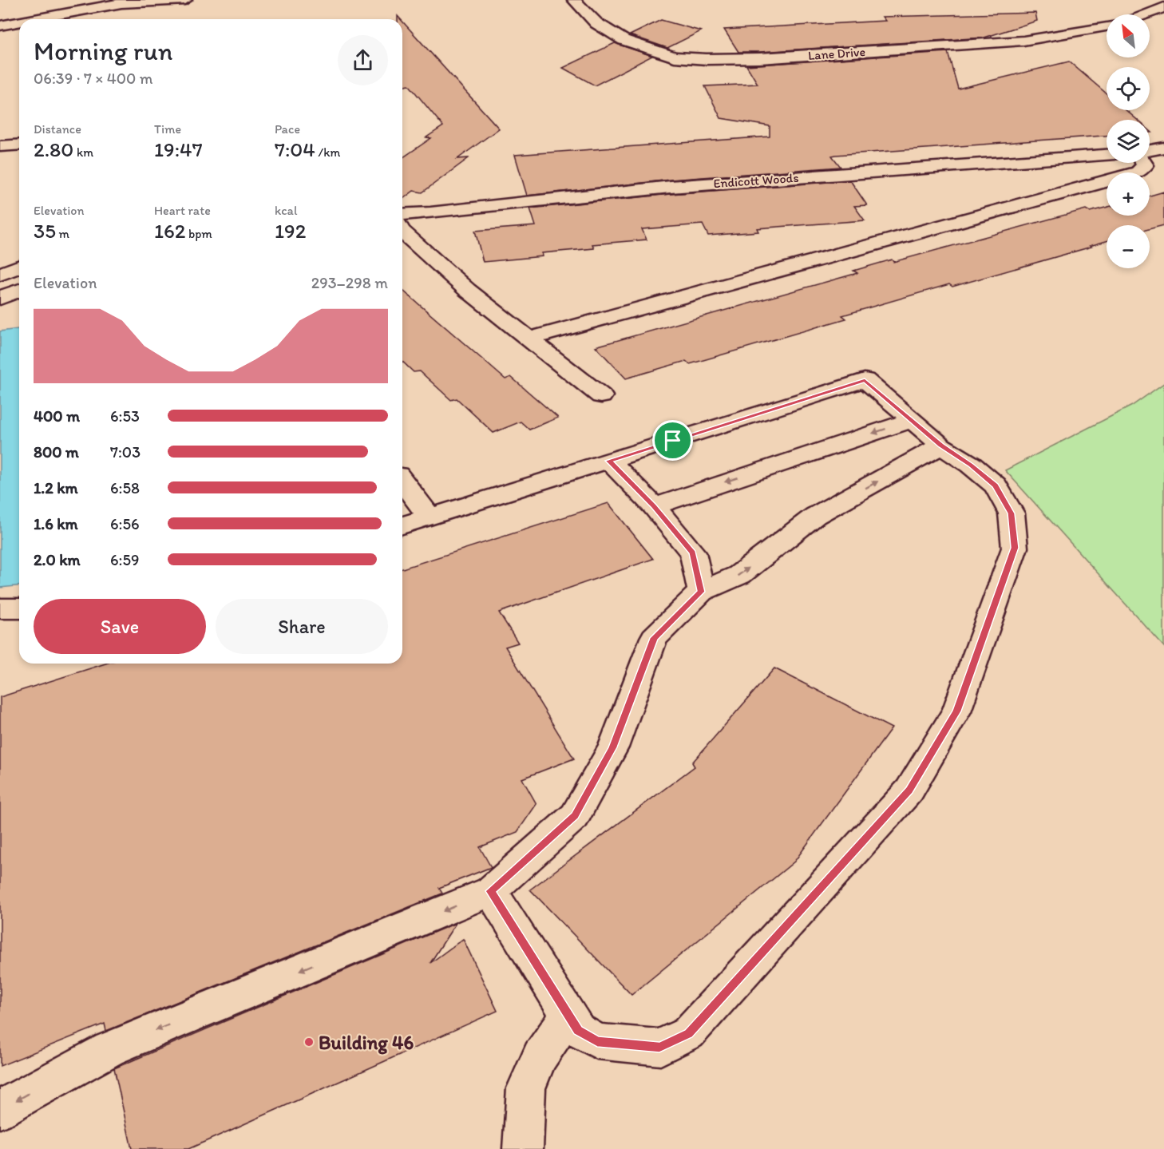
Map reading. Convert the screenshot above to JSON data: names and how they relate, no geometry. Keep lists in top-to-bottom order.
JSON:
{
  "streets": {
    "street": ["Lane Drive", "Endicott Woods"]
  },
  "places": ["Building 46"],
  "north": "top left",
  "page": {
    "map_buttons": ["+", "−"],
    "heading": ["Morning run", "06:39 · 7 × 400 m"],
    "stats": [
      ["Distance", "2.80 km"],
      ["Time", "19:47"],
      ["Pace", "7:04 /km"],
      ["Elevation", "35 m"],
      ["Heart rate", "162 bpm"],
      ["kcal", "192"]
    ],
    "chart": ["Elevation", "293–298 m"],
    "list": [
      {
        "name": "400 m",
        "note": "6:53"
      },
      {
        "name": "800 m",
        "note": "7:03"
      },
      {
        "name": "1.2 km",
        "note": "6:58"
      },
      {
        "name": "1.6 km",
        "note": "6:56"
      },
      {
        "name": "2.0 km",
        "note": "6:59"
      }
    ],
    "buttons": ["Save", "Share"]
  }
}
